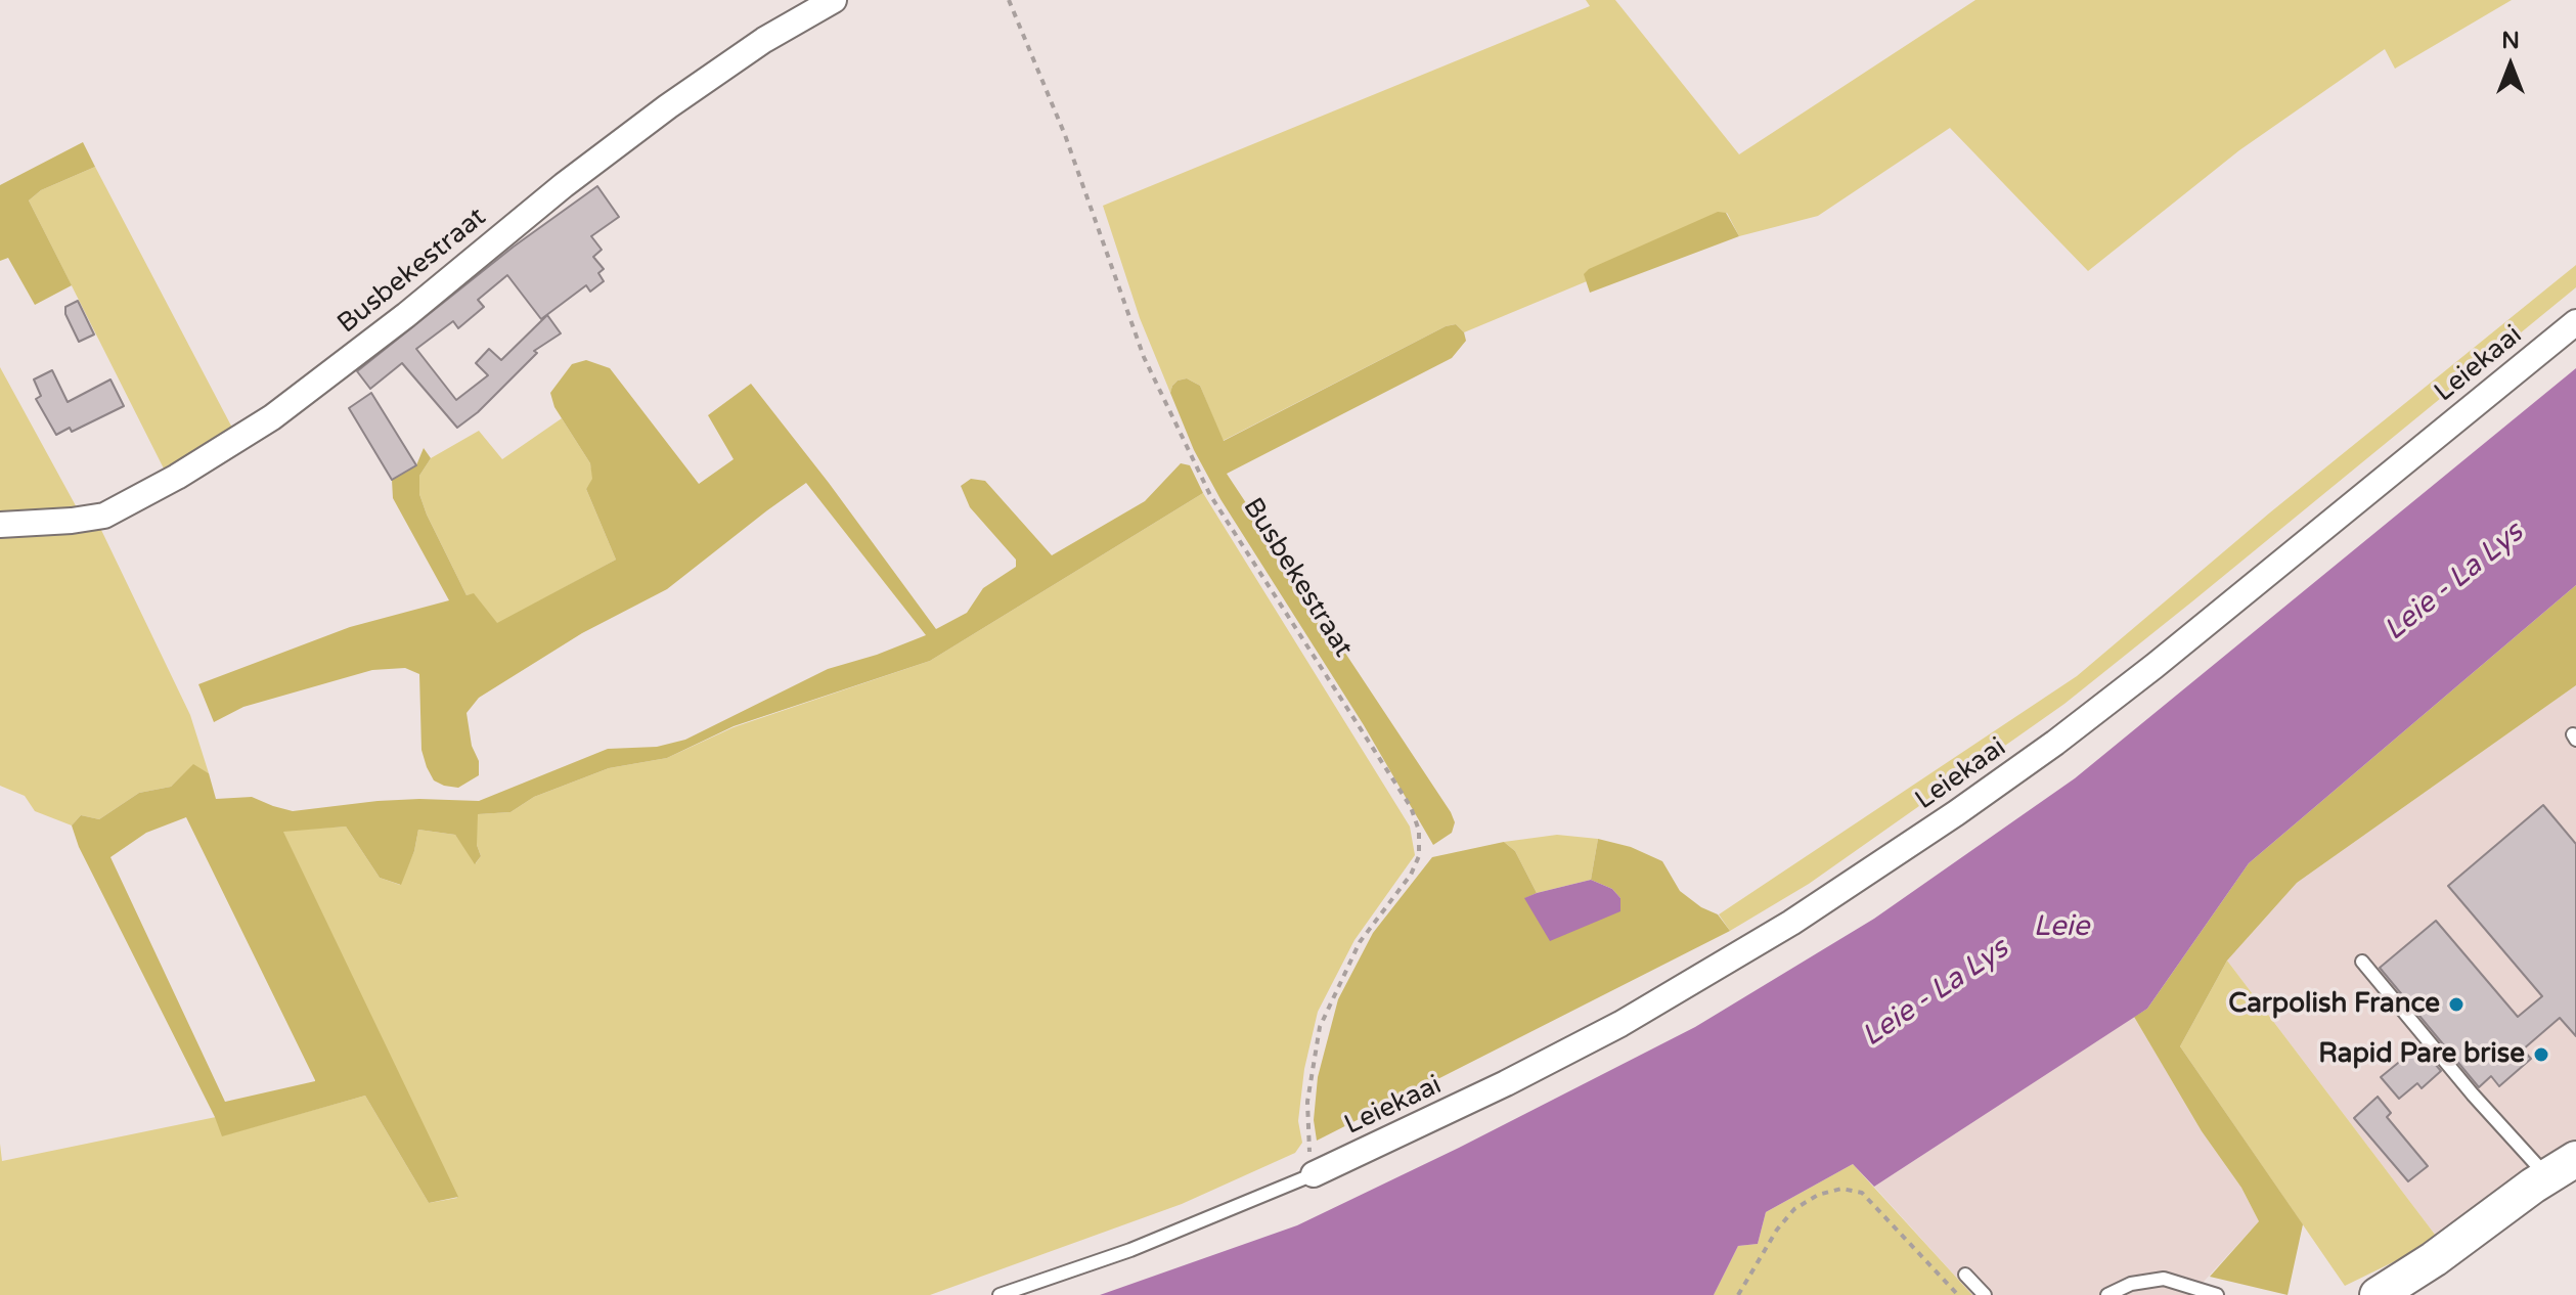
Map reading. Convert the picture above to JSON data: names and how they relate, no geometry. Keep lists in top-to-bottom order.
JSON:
{
  "streets": {
    "street": ["Busbekestraat", "Leiekaai"]
  },
  "crossings": [
    ["Busbekestraat", "Leiekaai"]
  ],
  "water": ["Leie - La Lys", "Leie"],
  "places": ["Carpolish France", "Rapid Pare brise"],
  "north": "top"
}
